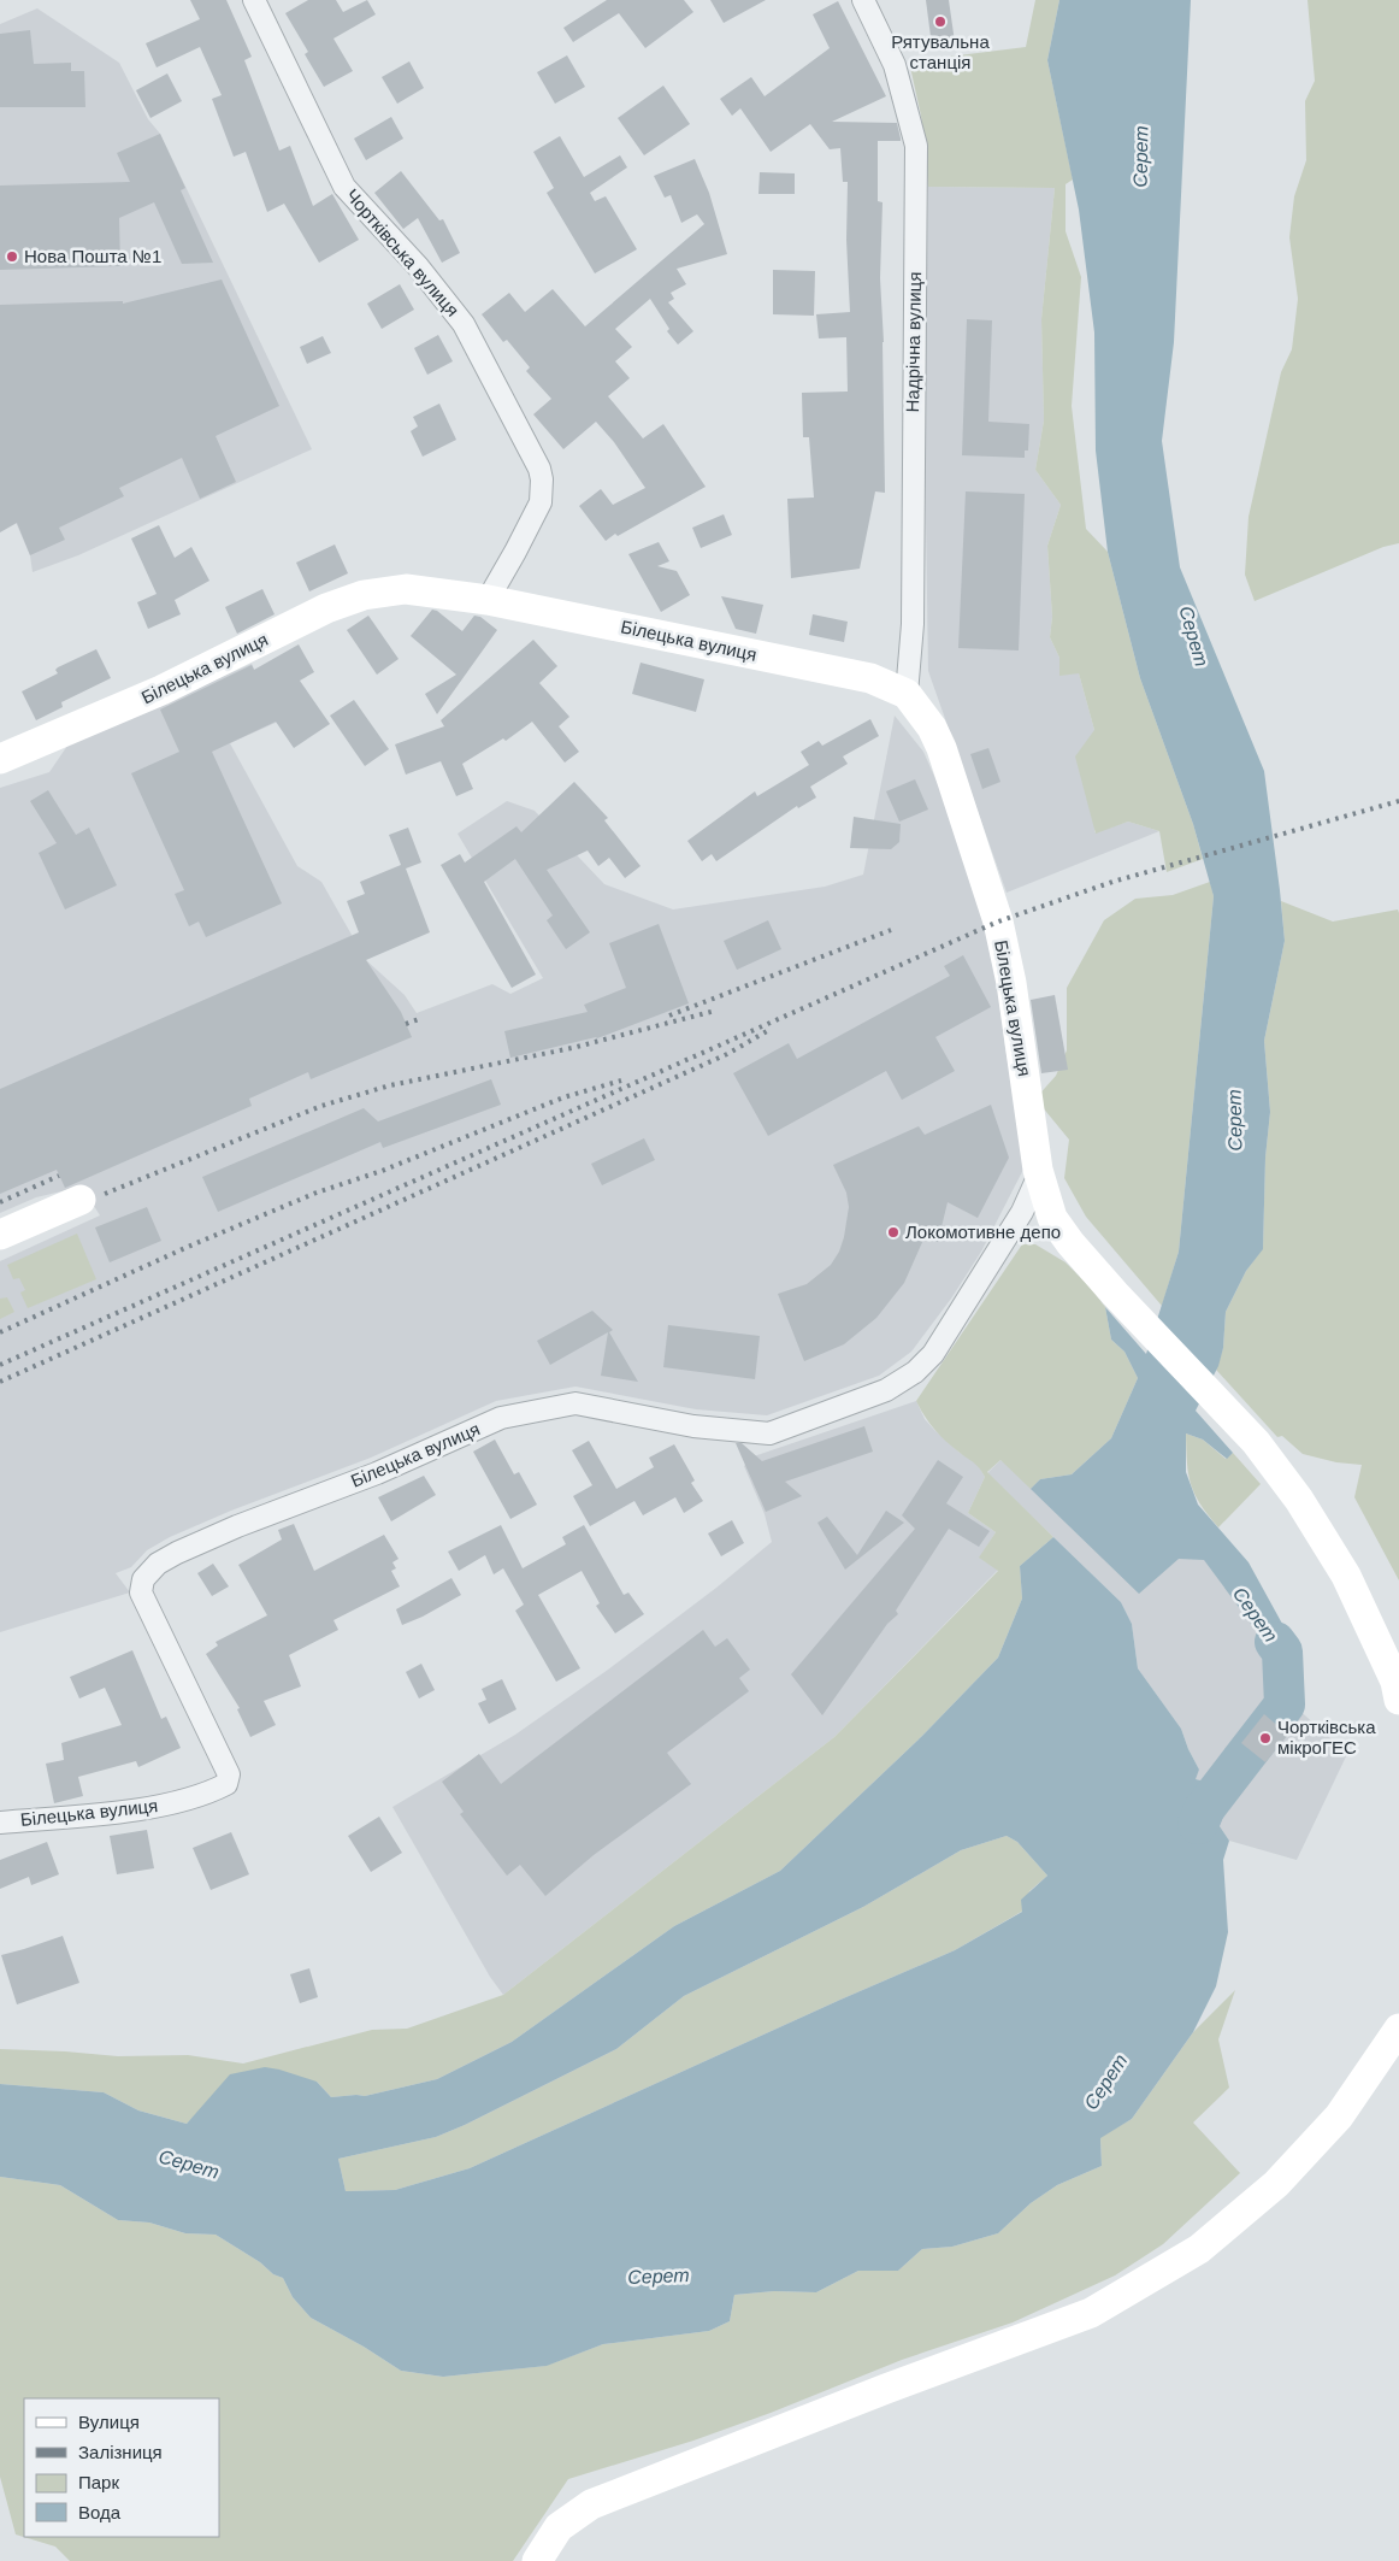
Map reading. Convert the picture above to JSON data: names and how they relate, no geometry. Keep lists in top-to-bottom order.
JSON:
{
  "streets": {
    "street": ["Чортківська вулиця", "Надрічна вулиця", "Білецька вулиця"]
  },
  "crossings": [
    ["Чортківська вулиця", "Білецька вулиця"],
    ["Надрічна вулиця", "Білецька вулиця"]
  ],
  "water": ["Серет"],
  "places": [
    "Рятувальна станція",
    "Нова Пошта №1",
    "Локомотивне депо",
    "Чортківська мікроГЕС"
  ],
  "legend": [
    "Вулиця",
    "Залізниця",
    "Парк",
    "Вода"
  ]
}
